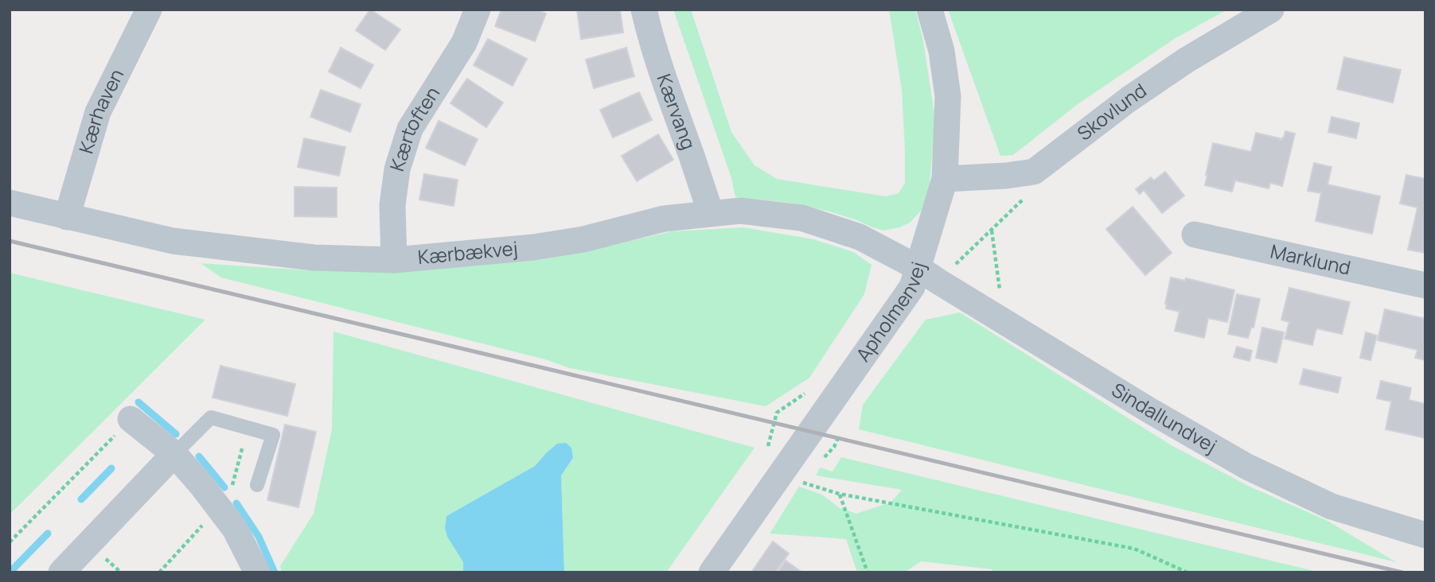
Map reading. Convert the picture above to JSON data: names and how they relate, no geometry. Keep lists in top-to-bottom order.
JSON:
{
  "streets": {
    "street": [
      "Kærhaven",
      "Kærvang",
      "Skovlund",
      "Kærtoften",
      "Kærbækvej",
      "Marklund",
      "Apholmenvej",
      "Sindallundvej"
    ]
  },
  "crossings": [
    ["Kærhaven", "Kærbækvej"],
    ["Kærvang", "Kærbækvej"],
    ["Skovlund", "Apholmenvej"],
    ["Kærtoften", "Kærbækvej"],
    ["Kærbækvej", "Apholmenvej"],
    ["Kærbækvej", "Sindallundvej"],
    ["Apholmenvej", "Sindallundvej"]
  ]
}
